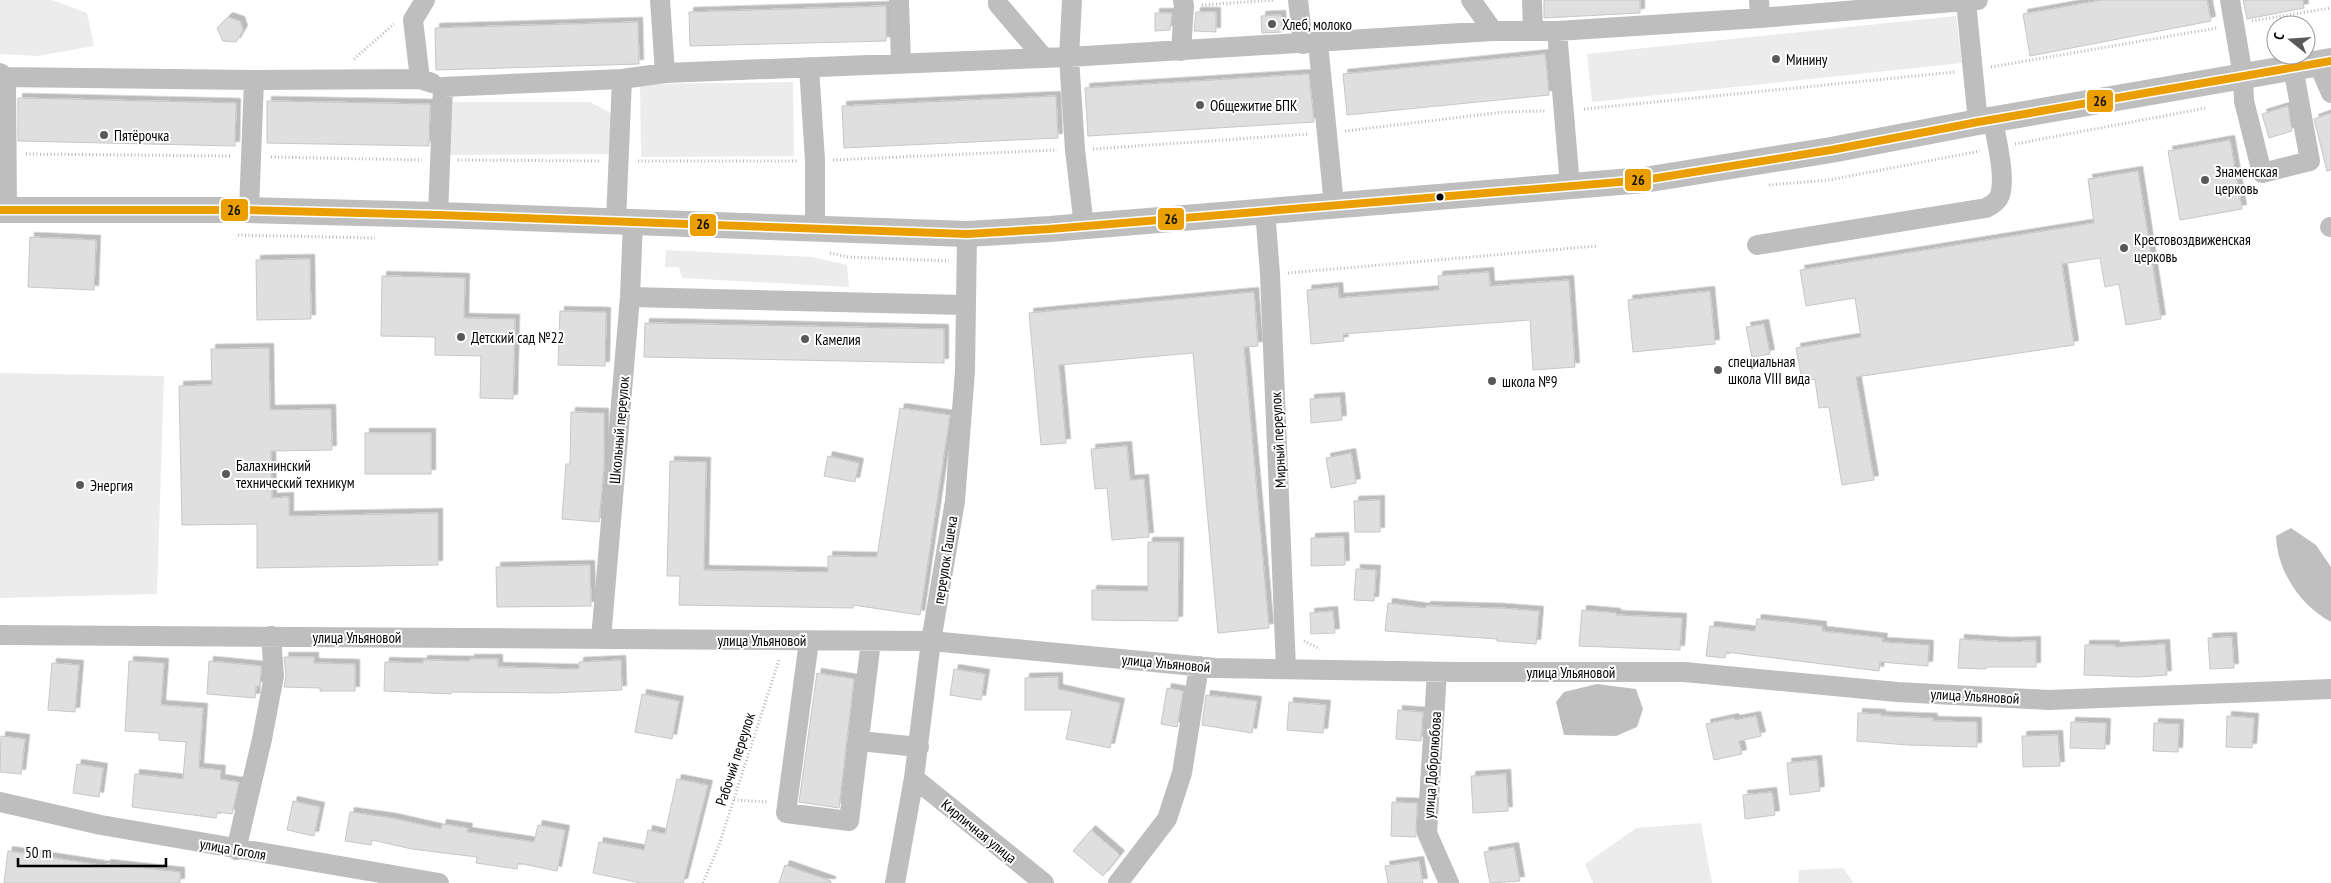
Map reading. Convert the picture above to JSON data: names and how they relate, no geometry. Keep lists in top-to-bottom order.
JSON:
{
  "streets": {
    "street": [
      "Школьный переулок",
      "Мирный переулок",
      "переулок Гашека",
      "улица Ульяновой",
      "улица Добролюбова",
      "Кирпичная улица",
      "улица Гоголя"
    ],
    "path": ["Рабочий переулок"]
  },
  "crossings": [
    ["Школьный переулок", "улица Ульяновой"],
    ["Мирный переулок", "улица Ульяновой"],
    ["переулок Гашека", "улица Ульяновой"],
    ["переулок Гашека", "Кирпичная улица"],
    ["улица Ульяновой", "Рабочий переулок"],
    ["улица Ульяновой", "улица Добролюбова"]
  ],
  "places": [
    "Хлеб, молоко",
    "Минину",
    "Общежитие БПК",
    "Пятёрочка",
    "Знаменская церковь",
    "Крестовоздвиженская церковь",
    "Детский сад №22",
    "Камелия",
    "специальная школа VIII вида",
    "школа №9",
    "Балахнинский технический техникум",
    "Энергия"
  ],
  "lines": ["transit line 26"],
  "scale_bar": "50 m",
  "north": "left"
}
